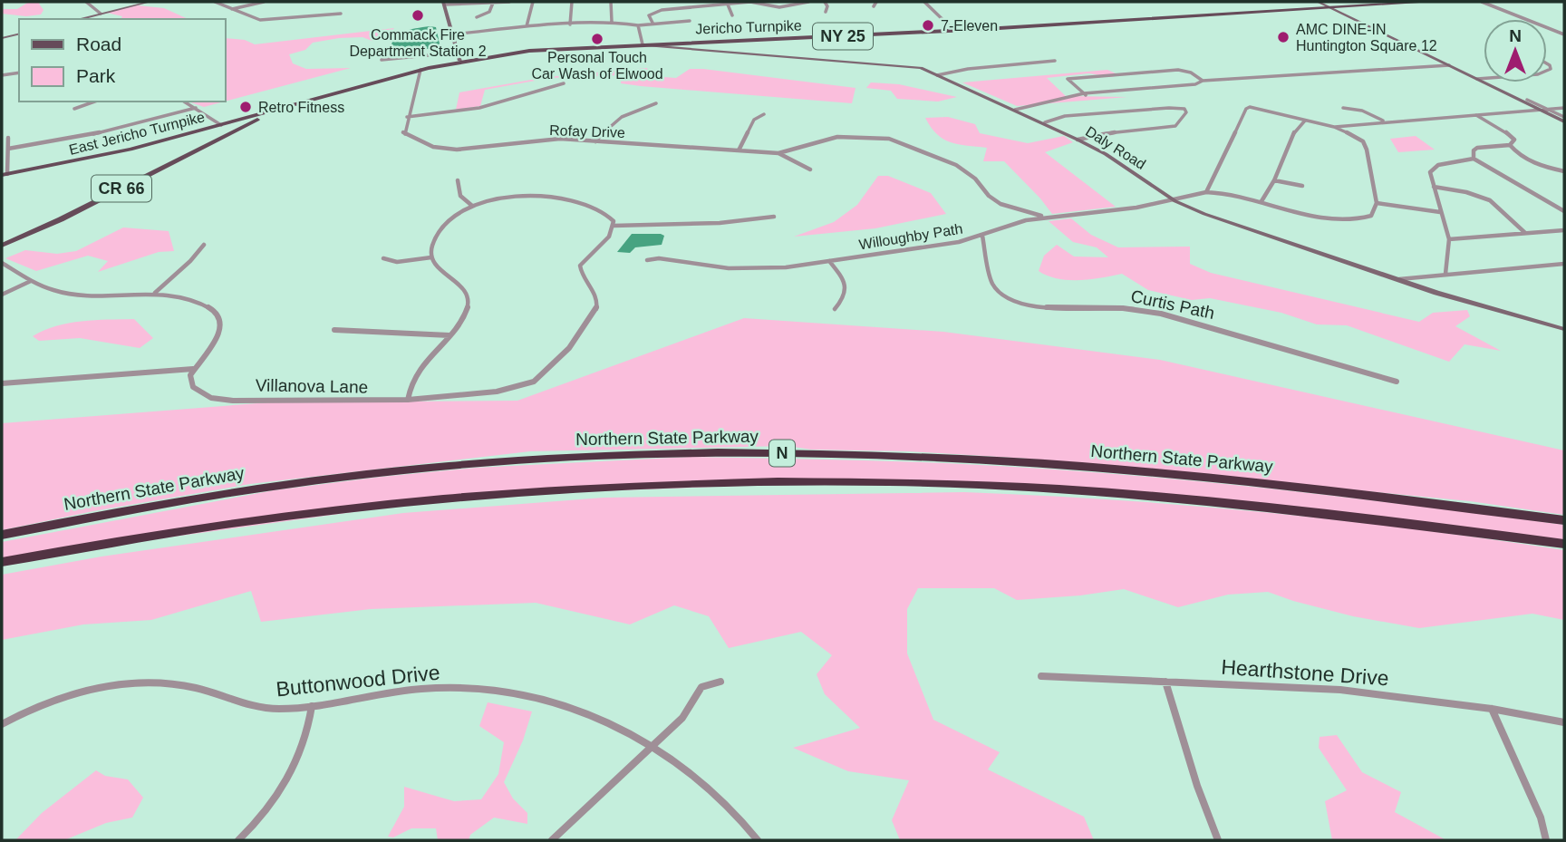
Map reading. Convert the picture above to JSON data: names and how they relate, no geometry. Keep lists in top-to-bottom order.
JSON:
{
  "streets": {
    "highway": ["Northern State Parkway", "N"],
    "main road": [
      "Jericho Turnpike",
      "NY 25",
      "East Jericho Turnpike",
      "CR 66"
    ],
    "street": [
      "Rofay Drive",
      "Daly Road",
      "Willoughby Path",
      "Curtis Path",
      "Villanova Lane",
      "Hearthstone Drive",
      "Buttonwood Drive"
    ]
  },
  "crossings": [
    ["Jericho Turnpike", "East Jericho Turnpike"],
    ["Jericho Turnpike", "Daly Road"],
    ["Rofay Drive", "Willoughby Path"],
    ["East Jericho Turnpike", "CR 66"],
    ["Daly Road", "Willoughby Path"],
    ["Willoughby Path", "Curtis Path"]
  ],
  "places": [
    "Commack Fire Department Station 2",
    "7-Eleven",
    "AMC DINE-IN Huntington Square 12",
    "Personal Touch Car Wash of Elwood",
    "Retro Fitness"
  ],
  "legend": ["Road", "Park"],
  "north": "top"
}
